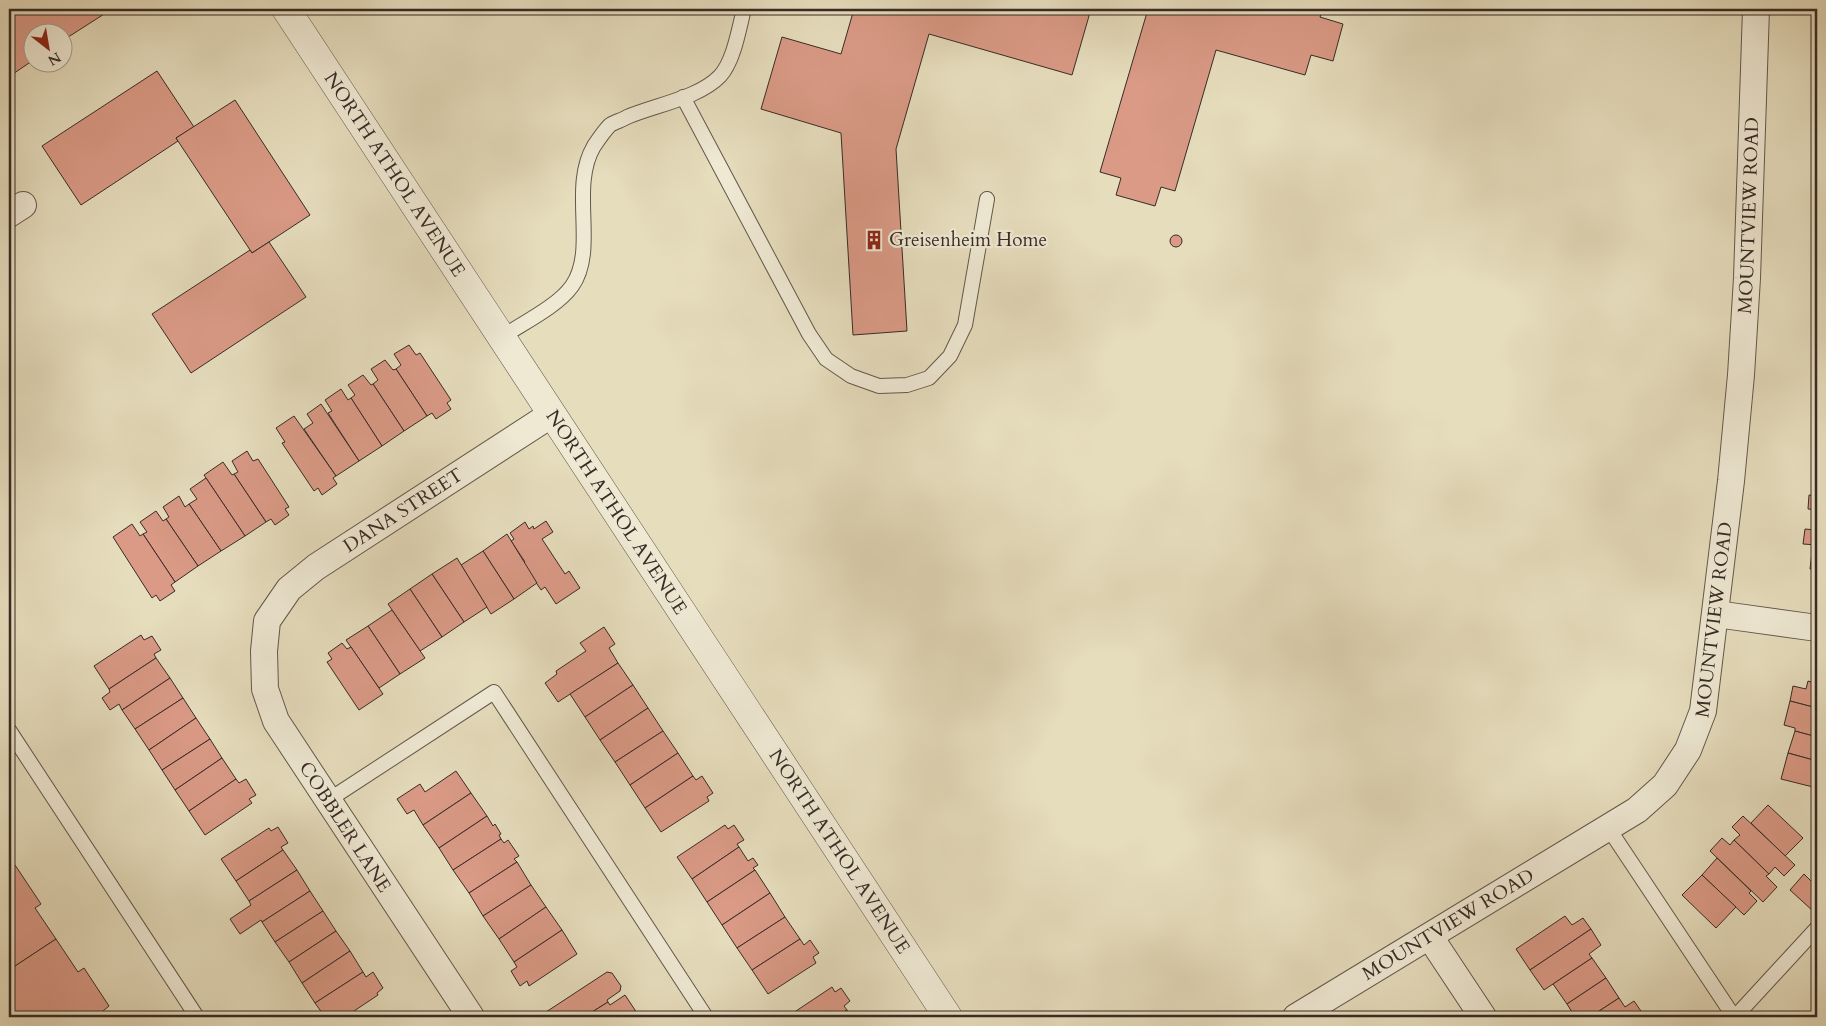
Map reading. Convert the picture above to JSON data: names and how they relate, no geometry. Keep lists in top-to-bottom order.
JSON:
{
  "streets": {
    "street": [
      "NORTH ATHOL AVENUE",
      "MOUNTVIEW ROAD",
      "DANA STREET",
      "COBBLER LANE"
    ]
  },
  "crossings": [
    ["NORTH ATHOL AVENUE", "DANA STREET"],
    ["DANA STREET", "COBBLER LANE"]
  ],
  "places": {
    "building": ["Greisenheim Home"]
  },
  "north": "bottom right"
}
